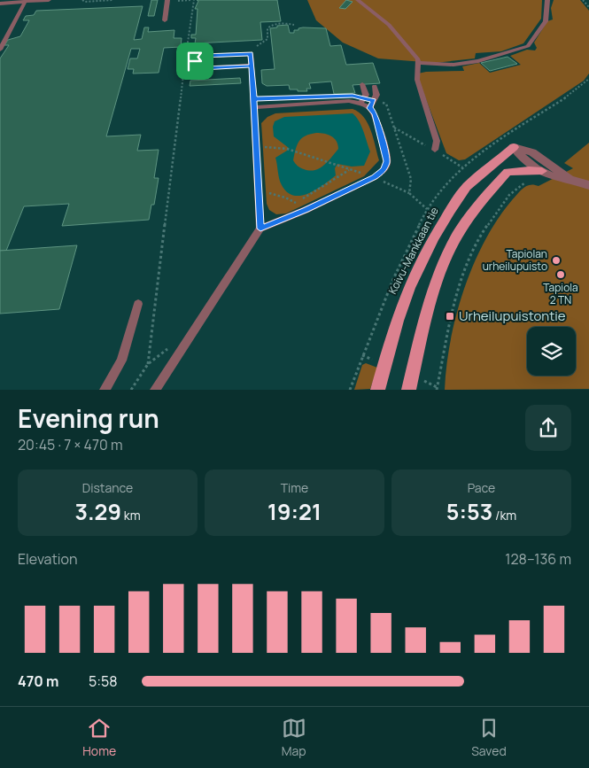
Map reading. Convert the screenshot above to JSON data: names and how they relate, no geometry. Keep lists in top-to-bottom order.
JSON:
{
  "streets": {
    "main road": ["Koivu-Mankkaan tie"]
  },
  "places": {
    "other": ["Tapiolan urheilupuisto", "Tapiola 2 TN"],
    "transit": ["Urheilupuistontie"]
  },
  "page": {
    "heading": ["Evening run", "20:45 · 7 × 470 m"],
    "stats": [
      ["Distance", "3.29 km"],
      ["Time", "19:21"],
      ["Pace", "5:53 /km"]
    ],
    "chart": ["Elevation", "128–136 m"],
    "list": [
      {
        "name": "470 m",
        "note": "5:58"
      }
    ],
    "tabs": ["Home", "Map", "Saved"]
  }
}
